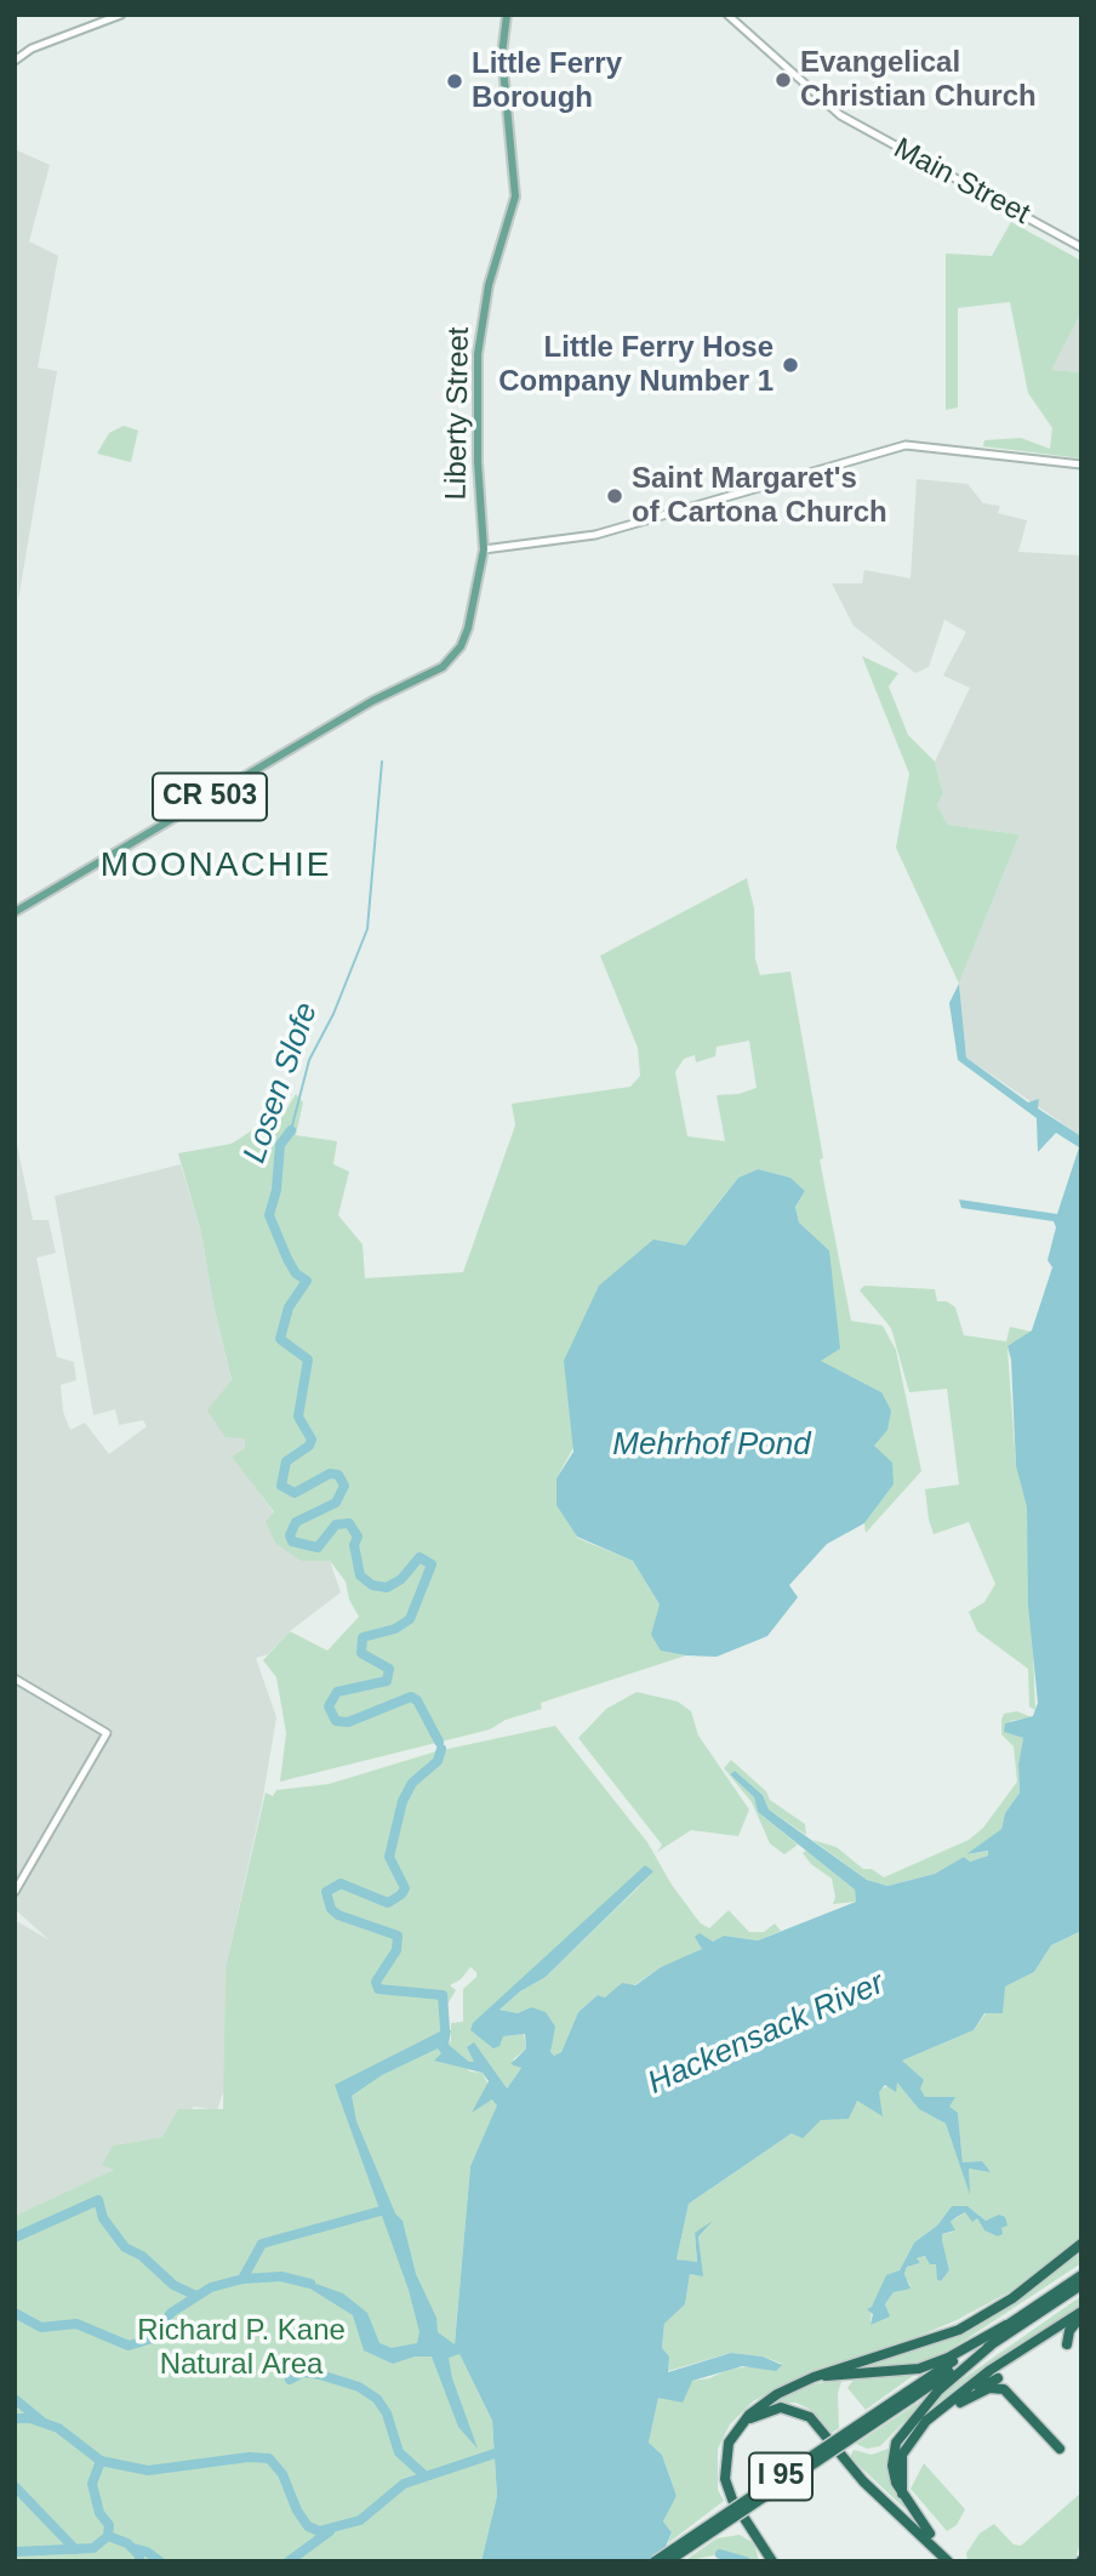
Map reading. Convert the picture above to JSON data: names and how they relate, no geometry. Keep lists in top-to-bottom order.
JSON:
{
  "streets": {
    "highway": ["I 95"],
    "main road": ["Liberty Street", "CR 503"],
    "street": ["Main Street"]
  },
  "districts": ["MOONACHIE"],
  "water": ["Losen Slofe", "Mehrhof Pond", "Hackensack River"],
  "parks": ["Richard P. Kane Natural Area"],
  "places": [
    "Evangelical Christian Church",
    "Little Ferry Borough",
    "Little Ferry Hose Company Number 1",
    "Saint Margaret's of Cartona Church"
  ]
}
